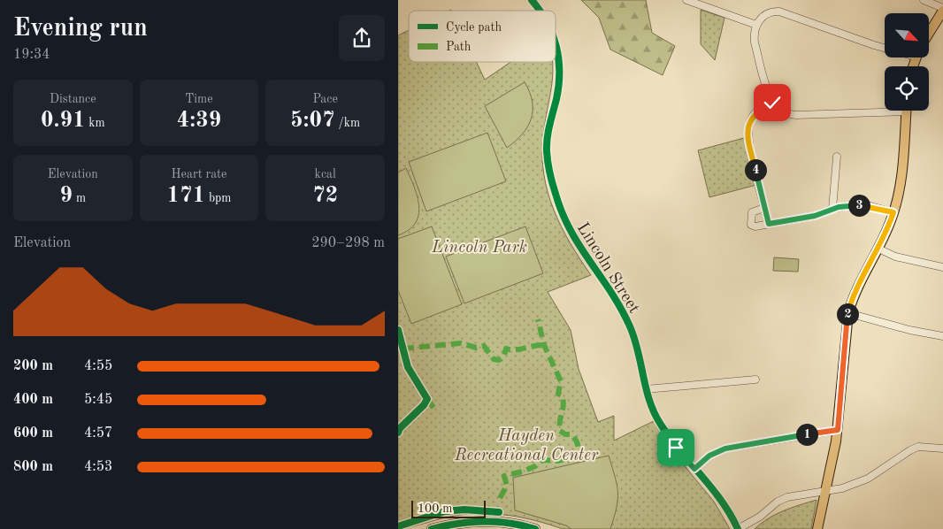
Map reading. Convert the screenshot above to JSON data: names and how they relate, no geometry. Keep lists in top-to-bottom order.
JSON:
{
  "streets": {
    "street": ["Lincoln Street"]
  },
  "parks": ["Lincoln Park", "Hayden Recreational Center"],
  "legend": ["Cycle path", "Path"],
  "scale_bar": "100 m",
  "north": "bottom right",
  "page": {
    "heading": ["Evening run", "19:34"],
    "stats": [
      ["Distance", "0.91 km"],
      ["Time", "4:39"],
      ["Pace", "5:07 /km"],
      ["Elevation", "9 m"],
      ["Heart rate", "171 bpm"],
      ["kcal", "72"]
    ],
    "pins": [
      "4",
      "3",
      "2",
      "1"
    ],
    "chart": ["Elevation", "290–298 m"],
    "list": [
      {
        "name": "200 m",
        "note": "4:55"
      },
      {
        "name": "400 m",
        "note": "5:45"
      },
      {
        "name": "600 m",
        "note": "4:57"
      },
      {
        "name": "800 m",
        "note": "4:53"
      }
    ],
    "scale": "100 m"
  }
}
